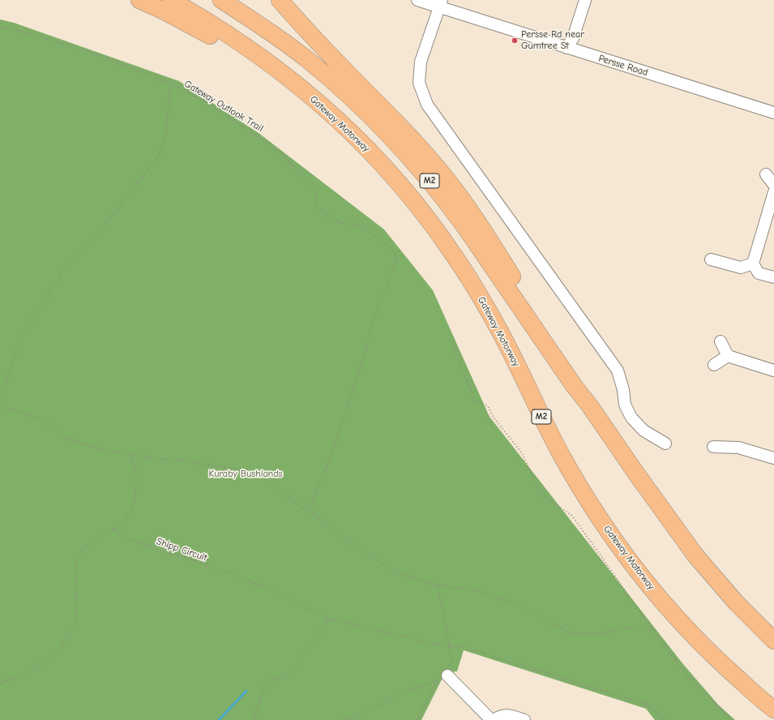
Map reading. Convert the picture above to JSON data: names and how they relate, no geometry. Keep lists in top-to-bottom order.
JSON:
{
  "streets": {
    "highway": ["Gateway Motorway", "M2"],
    "street": ["Persse Road"],
    "path": ["Gateway Outlook Trail", "Shipp Circuit"]
  },
  "parks": ["Kuraby Bushlands"],
  "places": ["Persse Rd near Gumtree St"]
}
